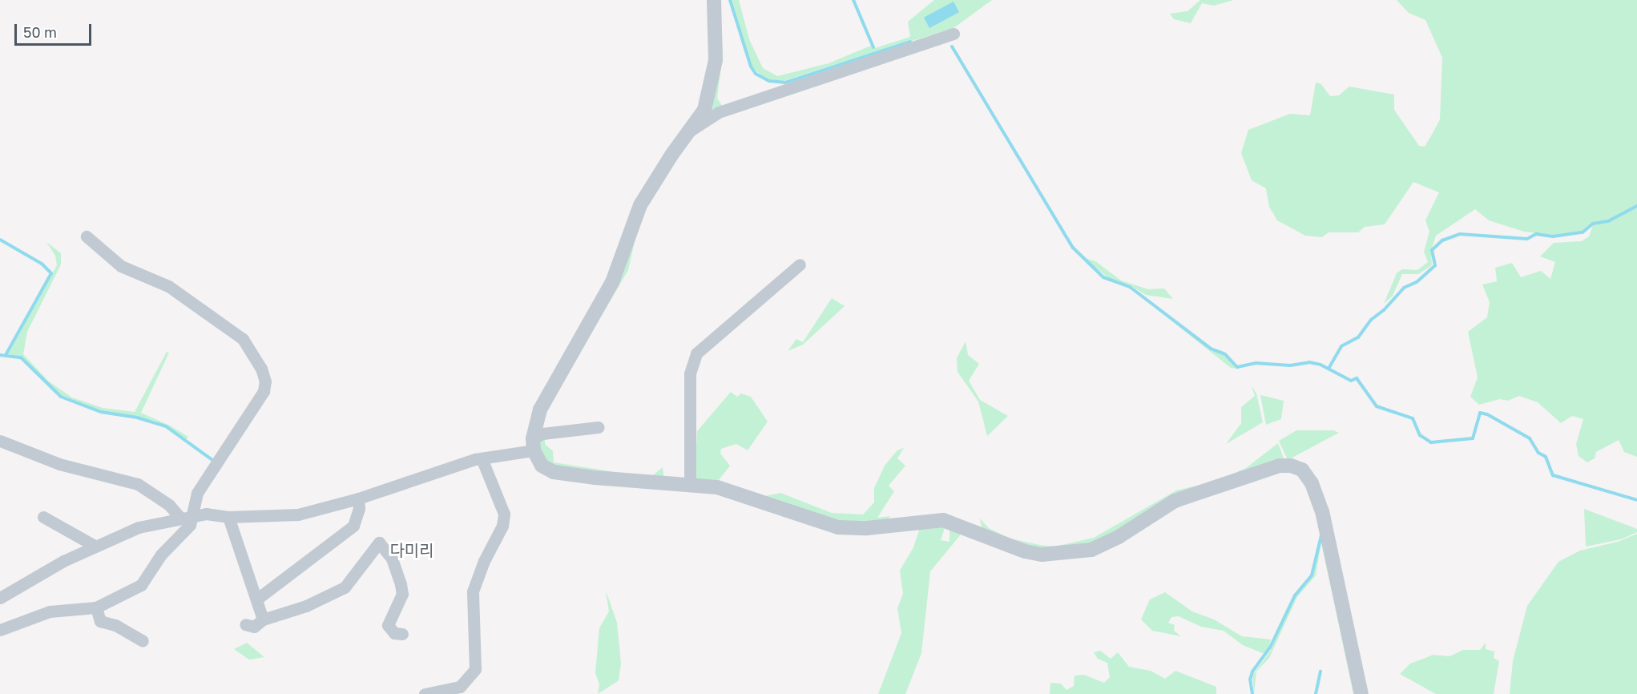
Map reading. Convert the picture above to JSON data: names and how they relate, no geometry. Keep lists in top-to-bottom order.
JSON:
{
  "districts": ["다미리"],
  "scale_bar": "50 m"
}
